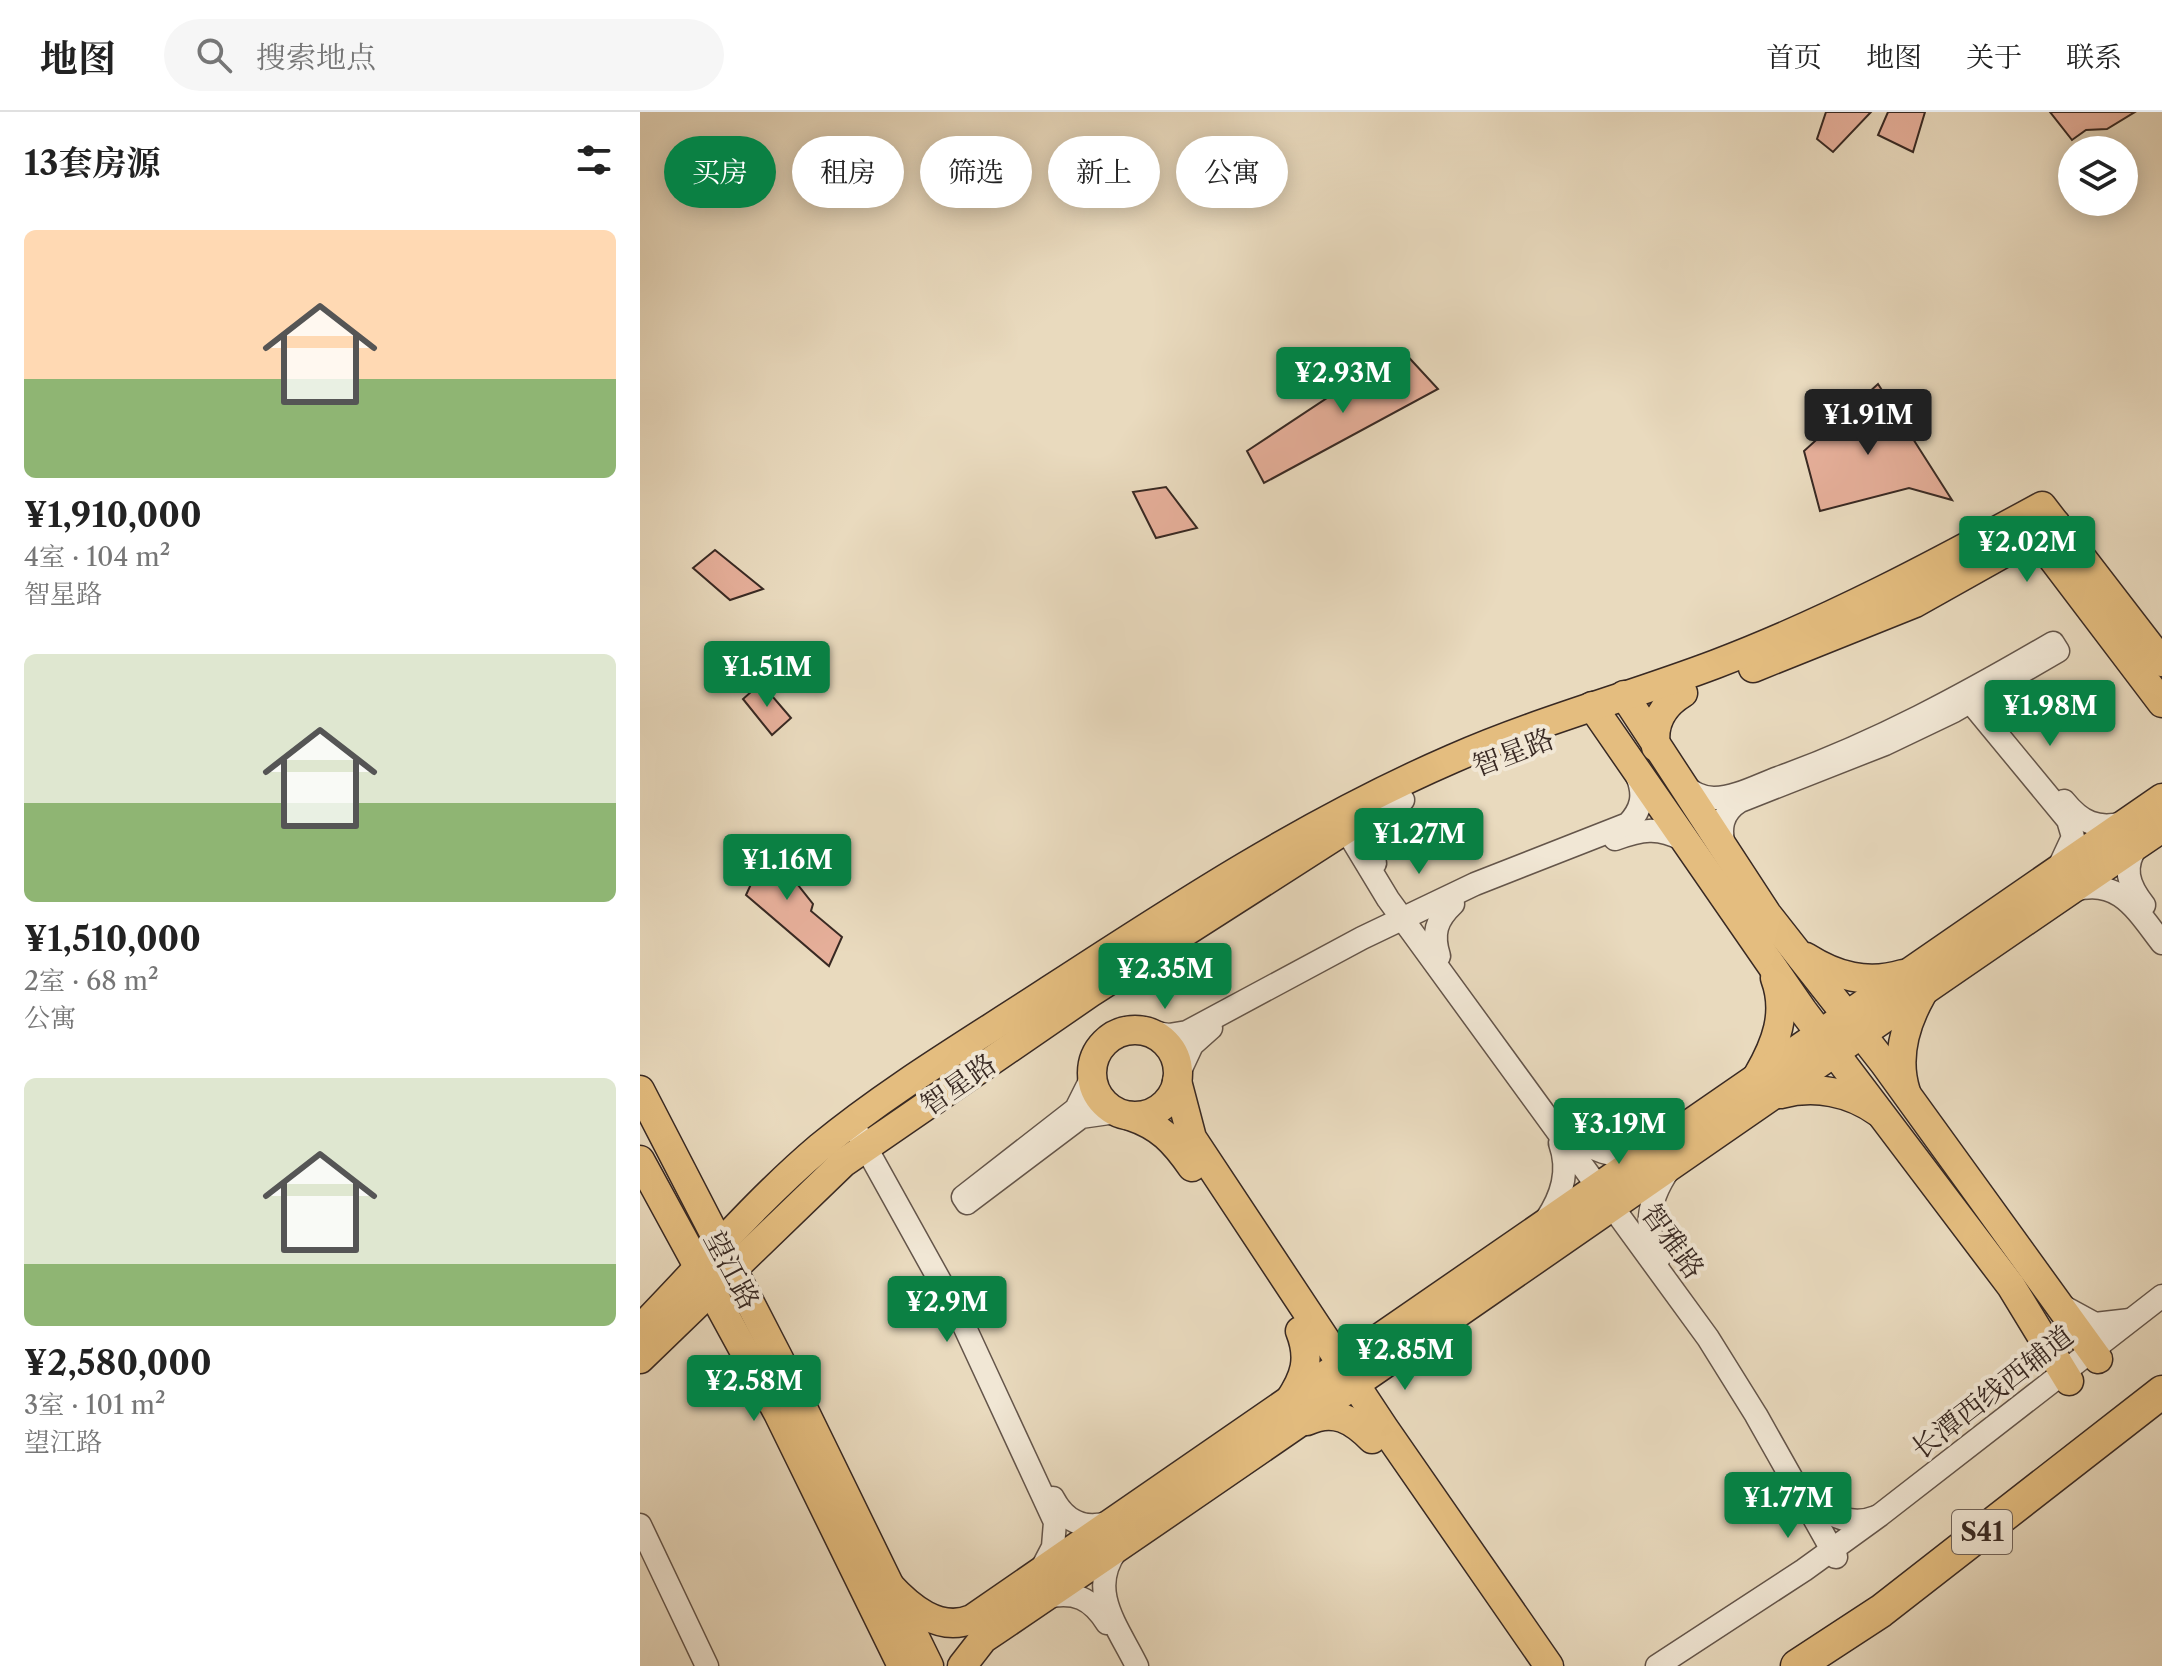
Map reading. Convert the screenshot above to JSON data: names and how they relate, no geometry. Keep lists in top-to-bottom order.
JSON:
{
  "streets": {
    "highway": ["S41"],
    "main road": ["智星路", "望江路"],
    "street": ["智雅路", "长潭西线西辅道"]
  },
  "crossings": [
    ["智星路", "智雅路"],
    ["智星路", "望江路"],
    ["智雅路", "长潭西线西辅道"]
  ],
  "page": {
    "header": "地图",
    "search": "搜索地点",
    "nav": [
      "首页",
      "地图",
      "关于",
      "联系"
    ],
    "heading": "13套房源",
    "chip": [
      "买房",
      "租房",
      "筛选",
      "新上",
      "公寓"
    ],
    "list": [
      {
        "name": "¥1,910,000",
        "note": "4室 · 104 m² · 智星路"
      },
      {
        "name": "¥1,510,000",
        "note": "2室 · 68 m² · 公寓"
      },
      {
        "name": "¥2,580,000",
        "note": "3室 · 101 m² · 望江路"
      }
    ],
    "price": [
      "¥2.93M",
      "¥1.91M",
      "¥2.02M",
      "¥1.51M",
      "¥1.98M",
      "¥1.27M",
      "¥1.16M",
      "¥2.35M",
      "¥3.19M",
      "¥2.9M",
      "¥2.85M",
      "¥2.58M",
      "¥1.77M"
    ]
  }
}
